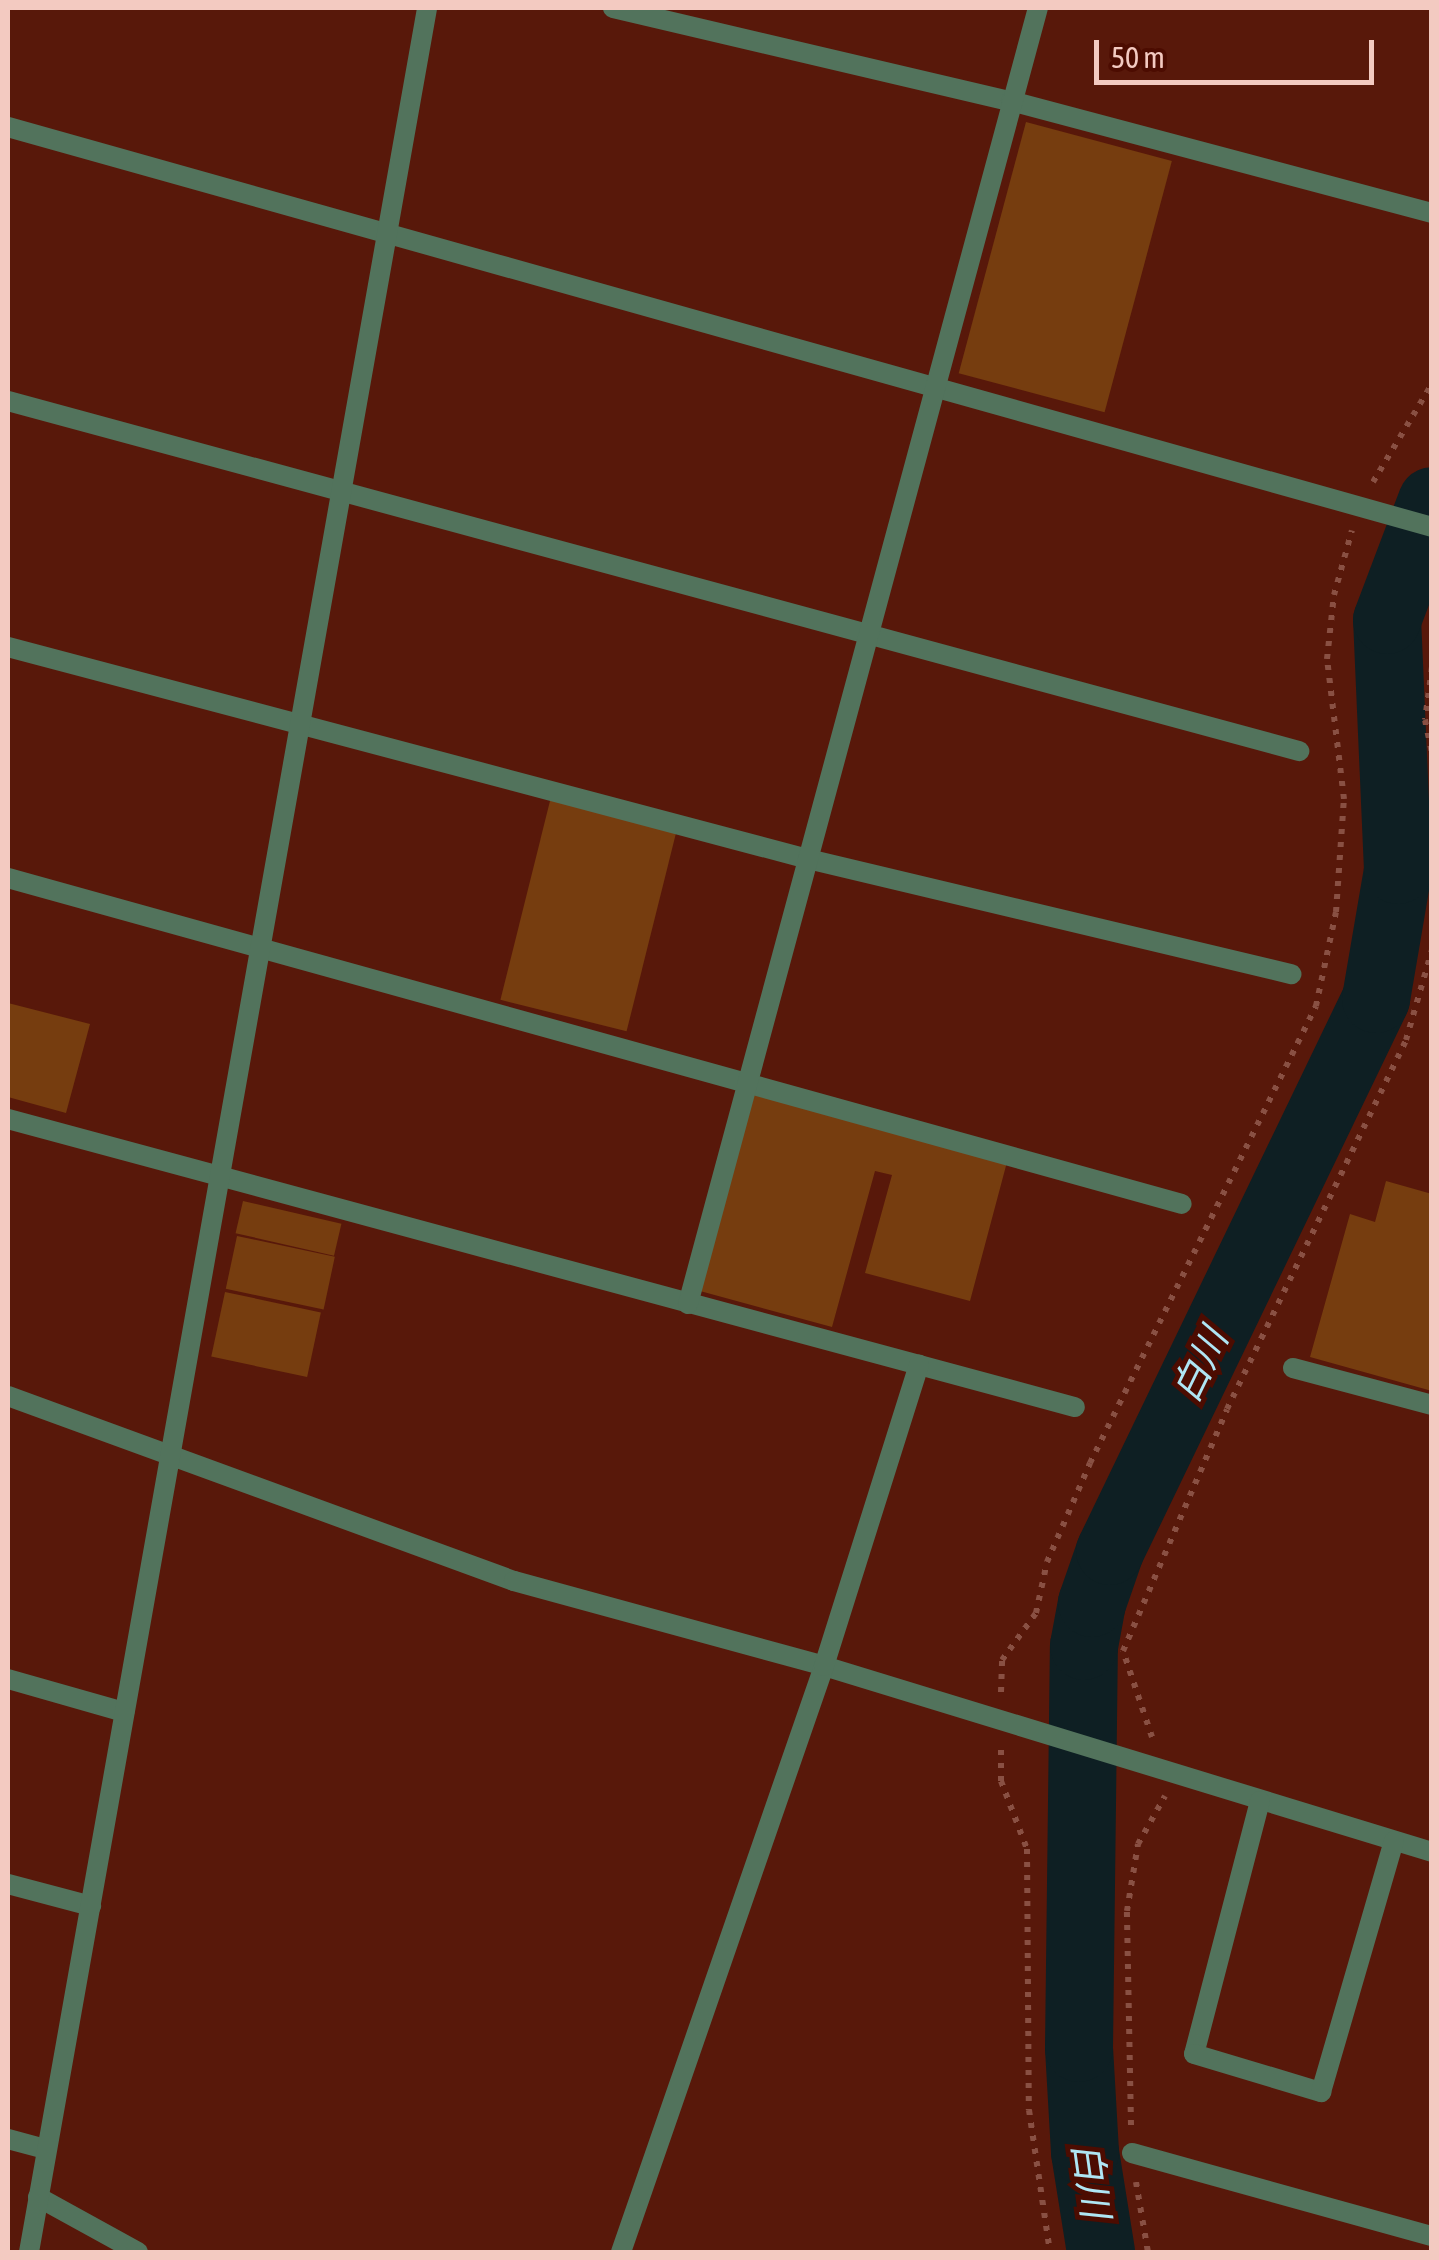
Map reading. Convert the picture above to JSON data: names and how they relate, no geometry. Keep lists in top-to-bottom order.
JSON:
{
  "water": ["白川"],
  "scale_bar": "50 m"
}
